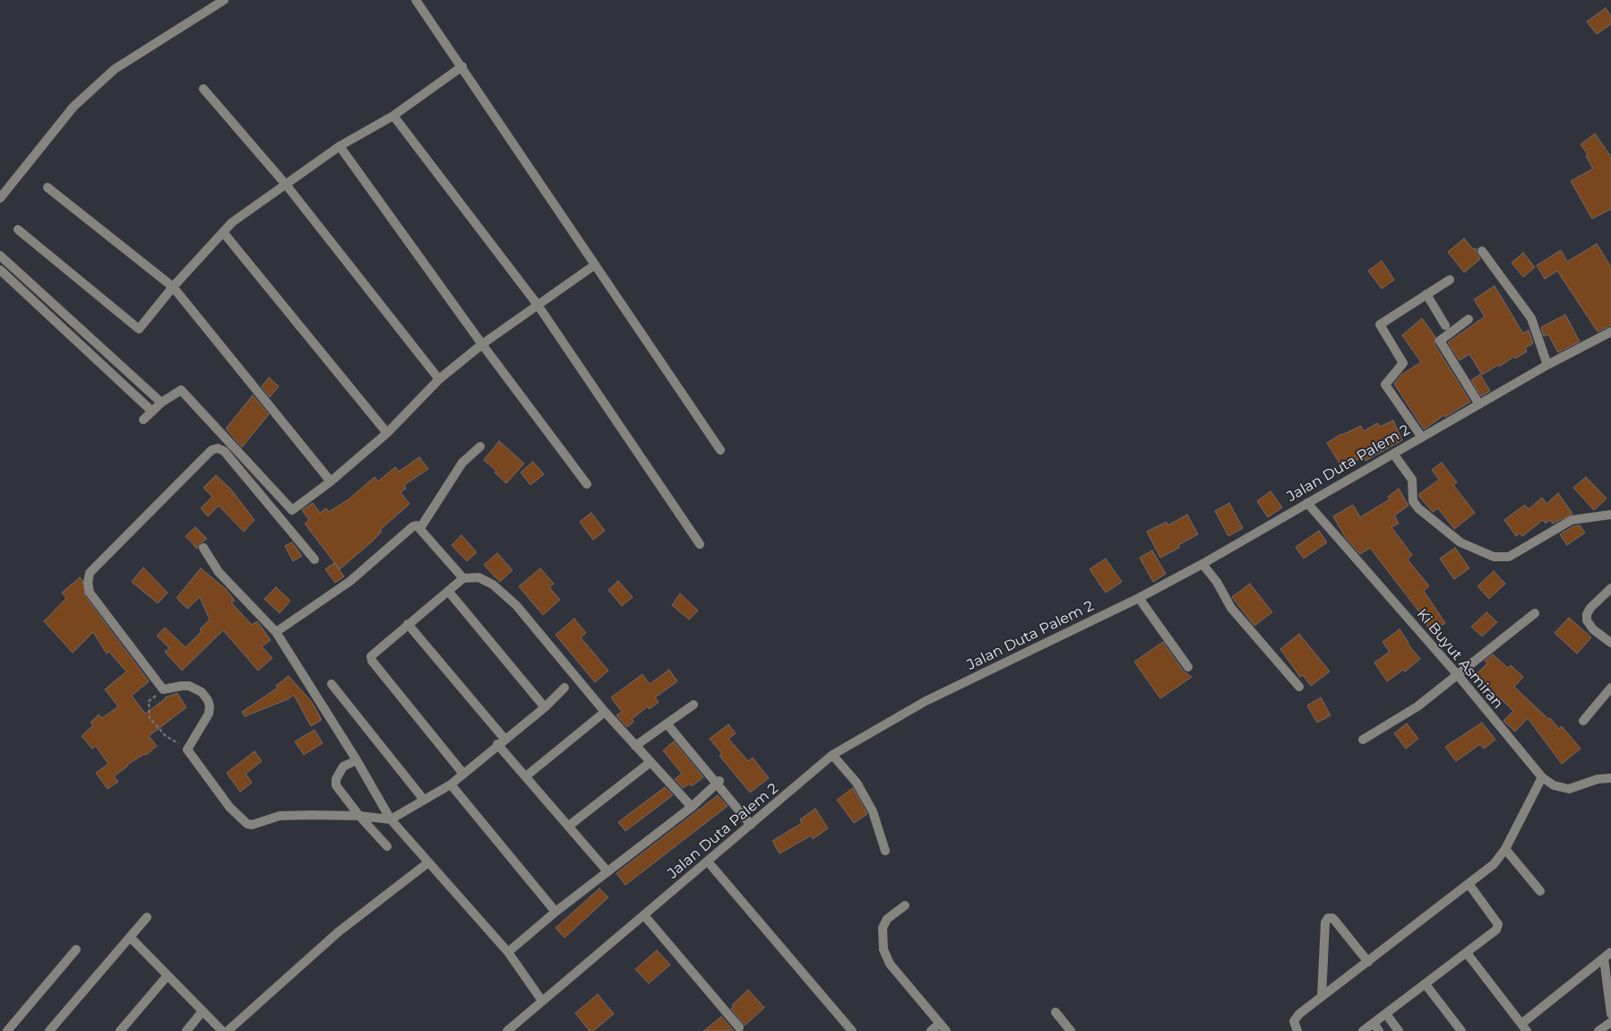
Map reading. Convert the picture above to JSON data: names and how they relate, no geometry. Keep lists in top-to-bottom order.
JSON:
{
  "streets": {
    "street": ["Jalan Duta Palem 2", "Ki Buyut Asmiran"]
  },
  "crossings": [
    ["Jalan Duta Palem 2", "Ki Buyut Asmiran"]
  ]
}
